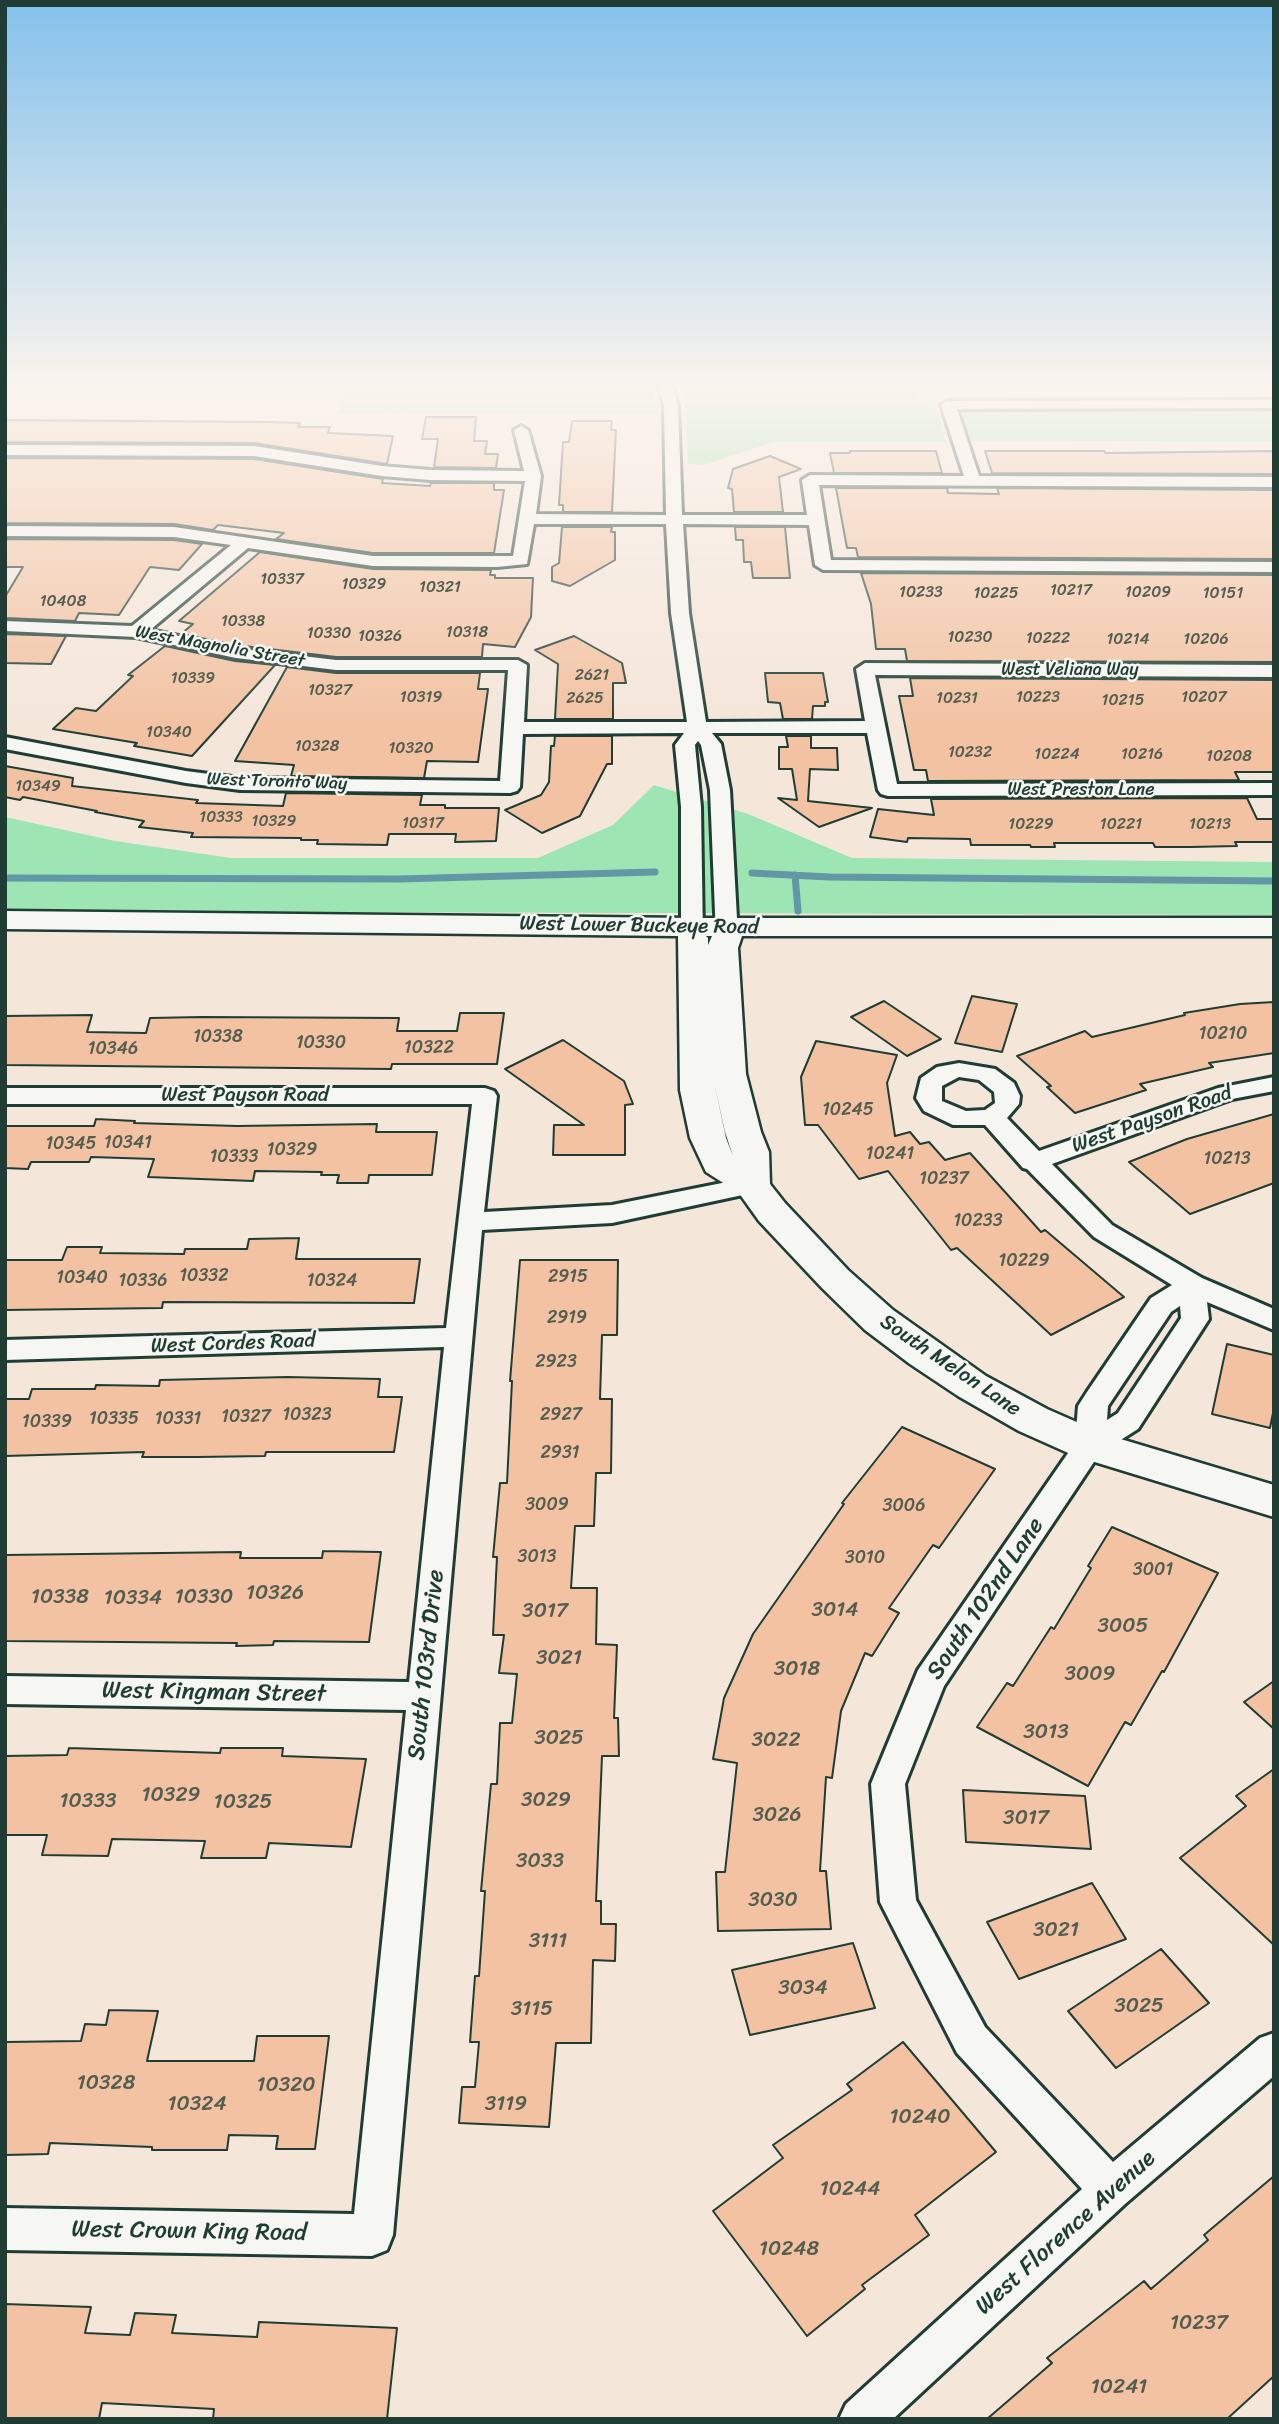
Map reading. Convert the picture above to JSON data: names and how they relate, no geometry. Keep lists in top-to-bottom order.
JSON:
{
  "streets": {
    "main road": ["West Lower Buckeye Road", "South Melon Lane"],
    "street": [
      "West Magnolia Street",
      "West Veliana Way",
      "West Toronto Way",
      "West Preston Lane",
      "West Payson Road",
      "West Cordes Road",
      "South 102nd Lane",
      "South 103rd Drive",
      "West Kingman Street",
      "West Crown King Road",
      "West Florence Avenue"
    ]
  },
  "crossings": [
    ["West Veliana Way", "West Preston Lane"],
    ["West Payson Road", "South 103rd Drive"],
    ["West Cordes Road", "South 103rd Drive"],
    ["South Melon Lane", "South 102nd Lane"],
    ["South 102nd Lane", "West Florence Avenue"],
    ["South 103rd Drive", "West Kingman Street"],
    ["South 103rd Drive", "West Crown King Road"]
  ],
  "house_numbers": [
    "10337",
    "10329",
    "10321",
    "10217",
    "10233",
    "10209",
    "10225",
    "10151",
    "10408",
    "10338",
    "10318",
    "10330",
    "10326",
    "10230",
    "10222",
    "10214",
    "10206",
    "2621",
    "10339",
    "10327",
    "10319",
    "10223",
    "10207",
    "2625",
    "10231",
    "10215",
    "10340",
    "10328",
    "10320",
    "10232",
    "10224",
    "10216",
    "10208",
    "10349",
    "10333",
    "10329",
    "10317",
    "10229",
    "10221",
    "10213",
    "10210",
    "10338",
    "10330",
    "10322",
    "10346",
    "10245",
    "10341",
    "10345",
    "10329",
    "10241",
    "10333",
    "10213",
    "10237",
    "10233",
    "10229",
    "10332",
    "2915",
    "10340",
    "10336",
    "10324",
    "2919",
    "2923",
    "10323",
    "2927",
    "10327",
    "10335",
    "10331",
    "10339",
    "2931",
    "3009",
    "3006",
    "3013",
    "3010",
    "3001",
    "10326",
    "10338",
    "10330",
    "10334",
    "3014",
    "3017",
    "3005",
    "3021",
    "3018",
    "3009",
    "3013",
    "3025",
    "3022",
    "10329",
    "3029",
    "10333",
    "10325",
    "3026",
    "3017",
    "3033",
    "3030",
    "3021",
    "3111",
    "3034",
    "3025",
    "3115",
    "10328",
    "10320",
    "10324",
    "3119",
    "10240",
    "10244",
    "10248",
    "10237",
    "10241"
  ]
}
